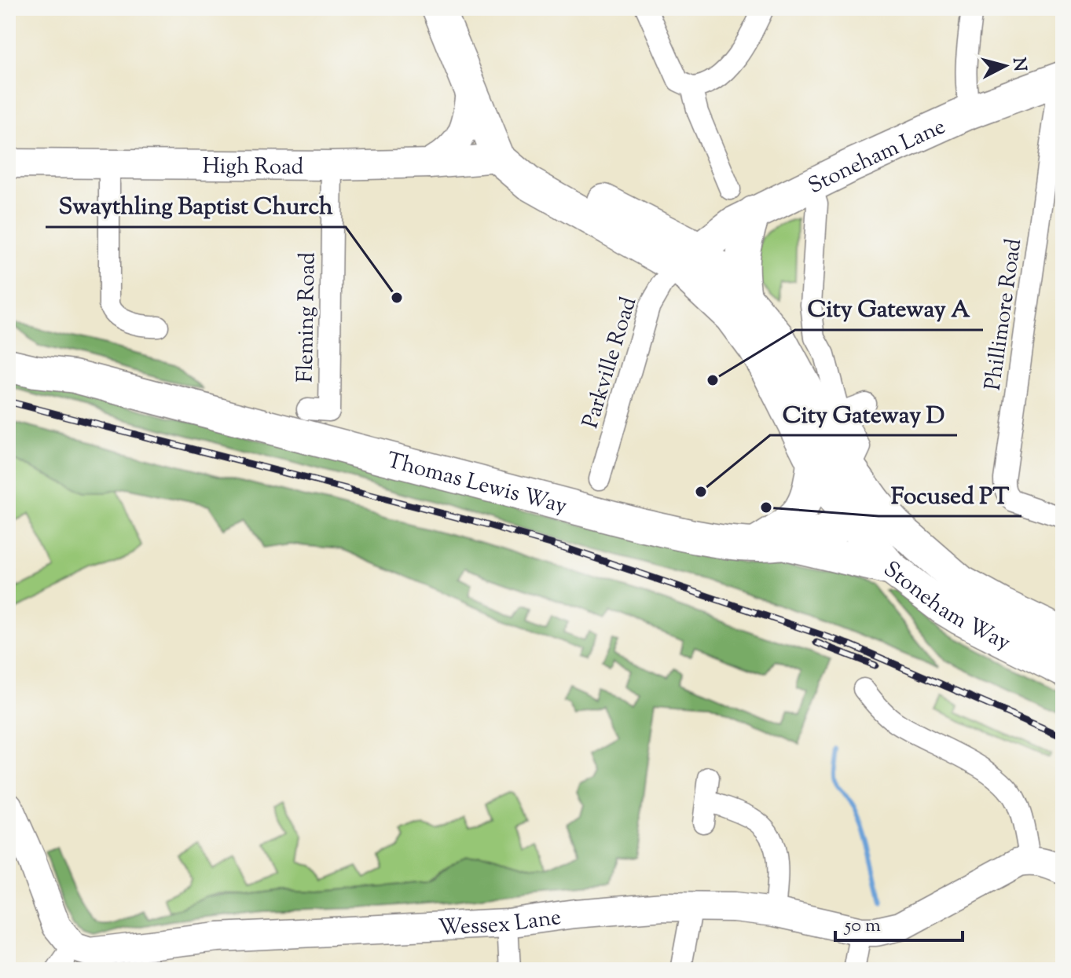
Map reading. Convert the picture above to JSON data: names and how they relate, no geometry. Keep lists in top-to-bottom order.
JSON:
{
  "streets": {
    "main road": [
      "Stoneham Lane",
      "High Road",
      "Thomas Lewis Way",
      "Stoneham Way"
    ],
    "street": [
      "Phillimore Road",
      "Fleming Road",
      "Parkville Road",
      "Wessex Lane"
    ]
  },
  "crossings": [
    ["Stoneham Lane", "High Road"],
    ["Stoneham Lane", "Phillimore Road"],
    ["Stoneham Lane", "Parkville Road"],
    ["High Road", "Fleming Road"],
    ["High Road", "Parkville Road"],
    ["Thomas Lewis Way", "Stoneham Way"]
  ],
  "places": [
    "Swaythling Baptist Church",
    "City Gateway A",
    "City Gateway D",
    "Focused PT"
  ],
  "scale_bar": "50 m",
  "north": "right"
}
